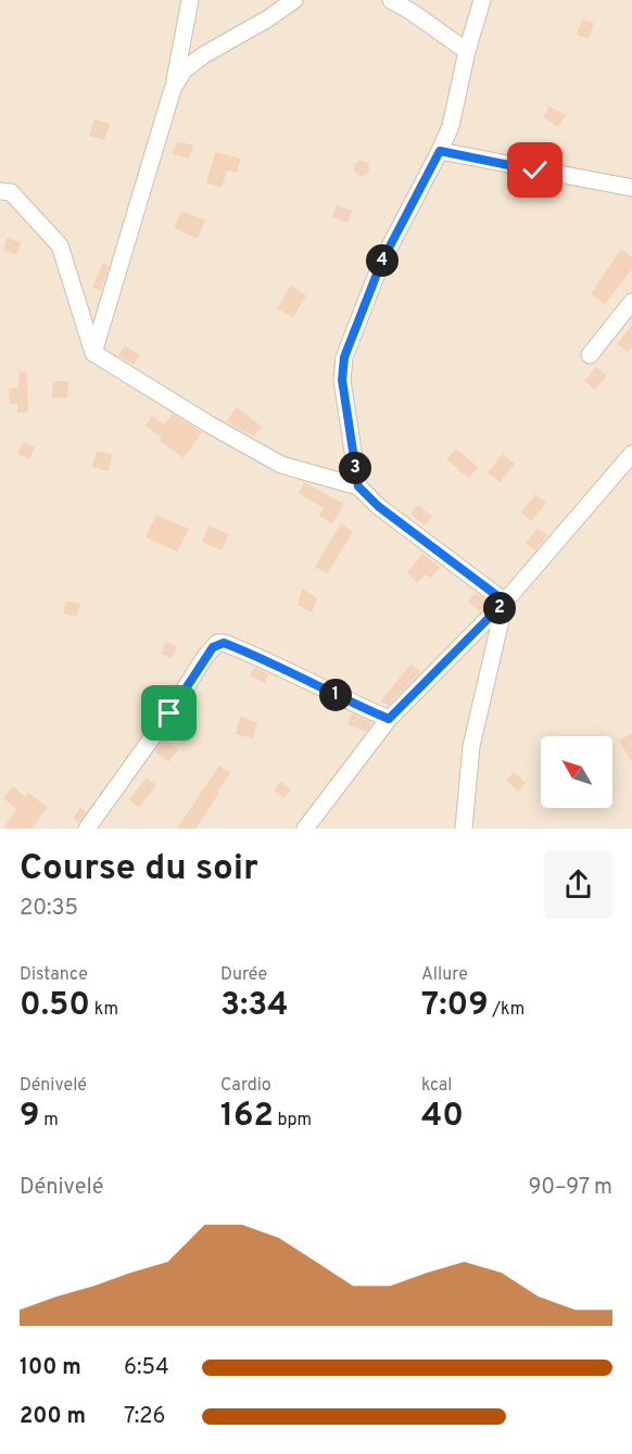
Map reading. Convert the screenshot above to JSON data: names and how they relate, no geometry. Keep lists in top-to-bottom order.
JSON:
{
  "north": "top left",
  "page": {
    "pins": [
      "4",
      "3",
      "2",
      "1"
    ],
    "heading": ["Course du soir", "20:35"],
    "stats": [
      ["Distance", "0.50 km"],
      ["Durée", "3:34"],
      ["Allure", "7:09 /km"],
      ["Dénivelé", "9 m"],
      ["Cardio", "162 bpm"],
      ["kcal", "40"]
    ],
    "chart": ["Dénivelé", "90–97 m"],
    "list": [
      {
        "name": "100 m",
        "note": "6:54"
      },
      {
        "name": "200 m",
        "note": "7:26"
      }
    ]
  }
}
